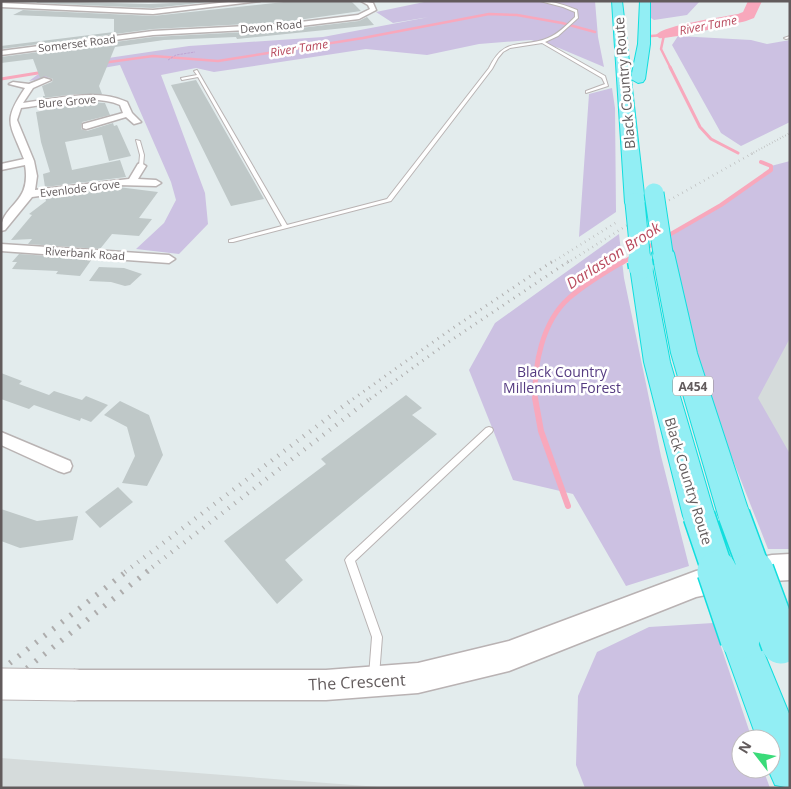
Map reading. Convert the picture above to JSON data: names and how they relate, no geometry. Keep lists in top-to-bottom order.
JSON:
{
  "streets": {
    "highway": ["Black Country Route", "A454"],
    "street": [
      "Devon Road",
      "Somerset Road",
      "Bure Grove",
      "Evenlode Grove",
      "Riverbank Road",
      "The Crescent"
    ]
  },
  "crossings": [
    ["Devon Road", "Somerset Road"]
  ],
  "water": ["River Tame", "Darlaston Brook"],
  "parks": ["Black Country Millennium Forest"],
  "north": "top left"
}
